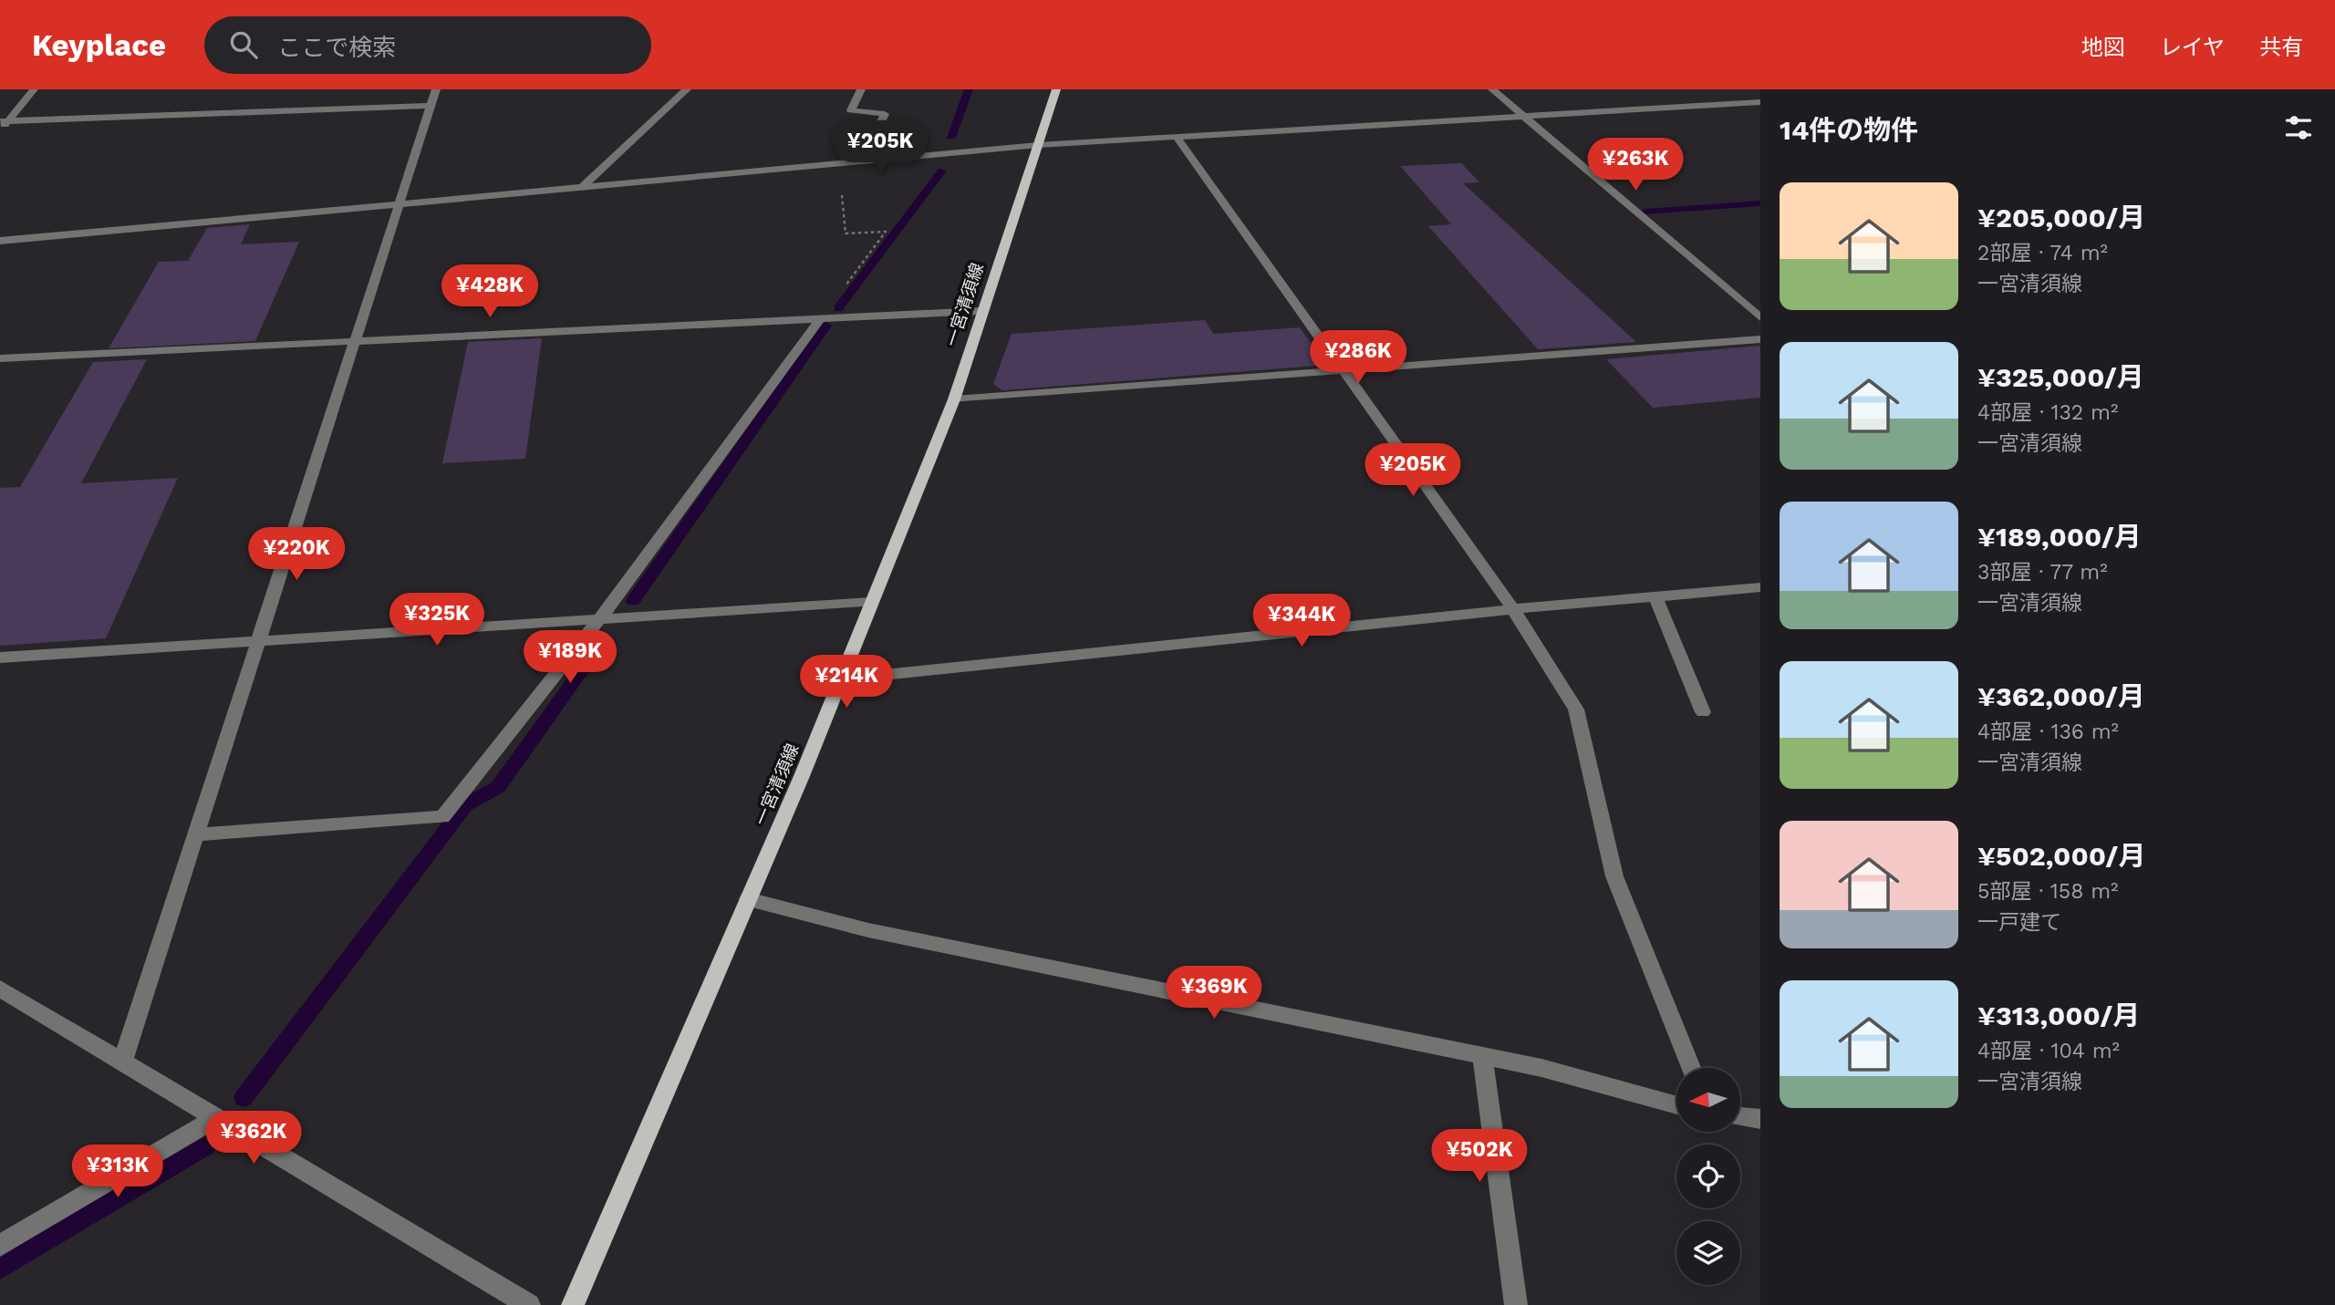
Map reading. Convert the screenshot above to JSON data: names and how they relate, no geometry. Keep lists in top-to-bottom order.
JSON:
{
  "streets": {
    "main road": ["一宮清須線"]
  },
  "north": "left",
  "page": {
    "header": "Keyplace",
    "search": "ここで検索",
    "nav": ["地図", "レイヤ", "共有"],
    "heading": "14件の物件",
    "price": [
      "¥205K",
      "¥263K",
      "¥428K",
      "¥286K",
      "¥205K",
      "¥220K",
      "¥325K",
      "¥344K",
      "¥189K",
      "¥214K",
      "¥369K",
      "¥362K",
      "¥502K",
      "¥313K"
    ],
    "list": [
      {
        "name": "¥205,000/月",
        "note": "2部屋 · 74 m² · 一宮清須線"
      },
      {
        "name": "¥325,000/月",
        "note": "4部屋 · 132 m² · 一宮清須線"
      },
      {
        "name": "¥189,000/月",
        "note": "3部屋 · 77 m² · 一宮清須線"
      },
      {
        "name": "¥362,000/月",
        "note": "4部屋 · 136 m² · 一宮清須線"
      },
      {
        "name": "¥502,000/月",
        "note": "5部屋 · 158 m² · 一戸建て"
      },
      {
        "name": "¥313,000/月",
        "note": "4部屋 · 104 m² · 一宮清須線"
      }
    ]
  }
}
